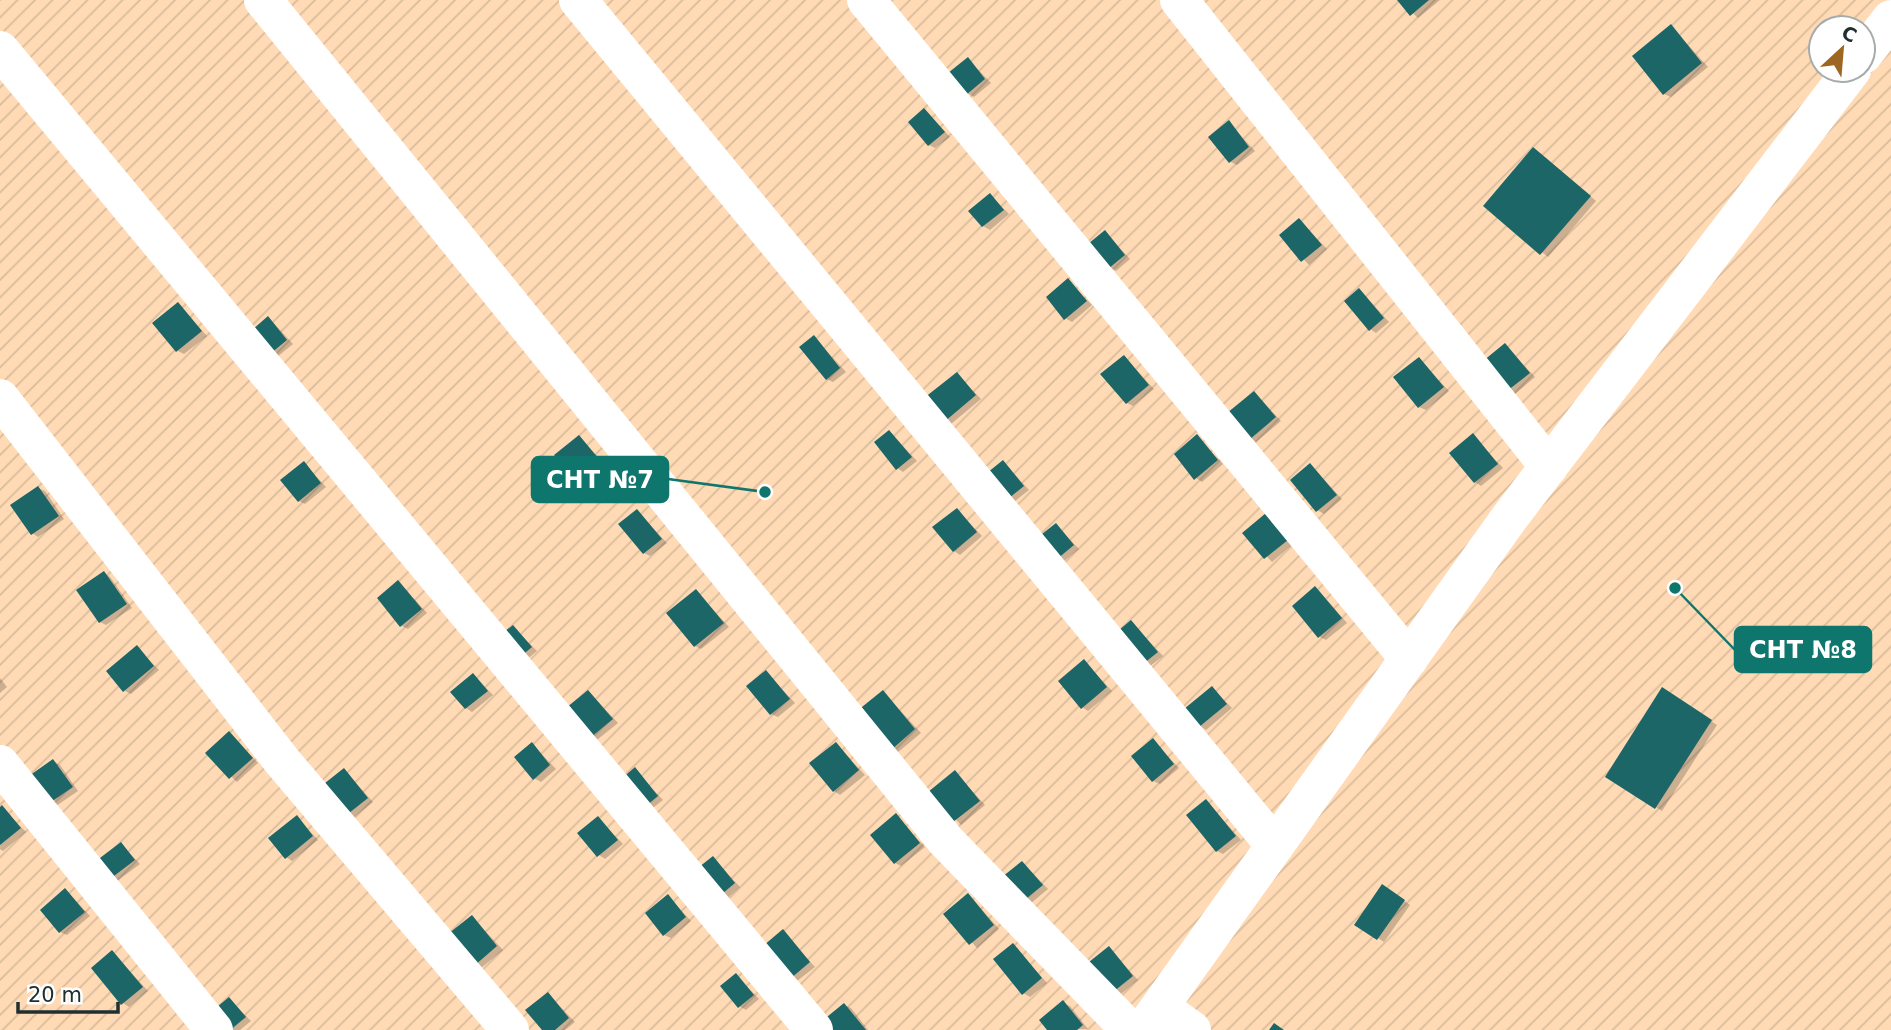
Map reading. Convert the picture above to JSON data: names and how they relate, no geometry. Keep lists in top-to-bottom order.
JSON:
{
  "places": ["СНТ №7", "СНТ №8"],
  "scale_bar": "20 m",
  "north": "top right"
}
